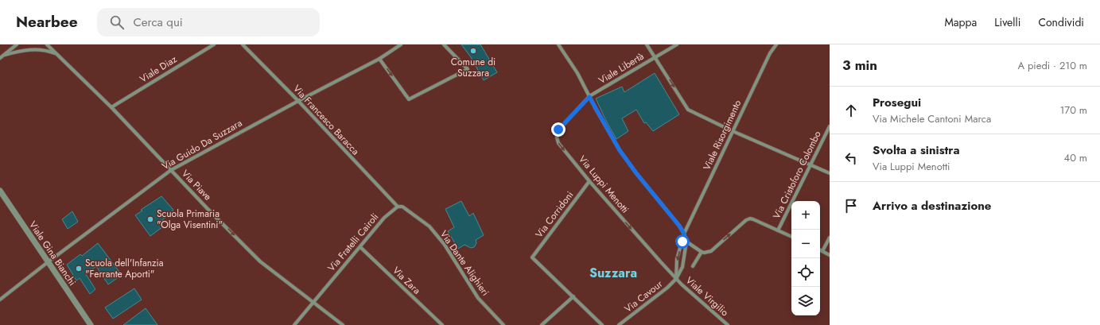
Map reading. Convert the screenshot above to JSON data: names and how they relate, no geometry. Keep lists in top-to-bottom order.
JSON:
{
  "streets": {
    "street": [
      "Viale Libertà",
      "Viale Diaz",
      "Via Francesco Baracca",
      "Viale Risorgimento",
      "Via Guido Da Suzzara",
      "Via Cristoforo Colombo",
      "Via Luppi Menotti",
      "Via Piave",
      "Via Corridoni",
      "Via Fratelli Cairoli",
      "Viale Gina Bianchi",
      "Via Dante Alighieri",
      "Via Zara",
      "Via Cavour",
      "Viale Virgilio"
    ]
  },
  "crossings": [
    ["Viale Libertà", "Via Luppi Menotti"],
    ["Viale Diaz", "Via Piave"],
    ["Via Francesco Baracca", "Via Guido Da Suzzara"],
    ["Via Francesco Baracca", "Via Fratelli Cairoli"],
    ["Via Francesco Baracca", "Via Dante Alighieri"],
    ["Viale Risorgimento", "Via Luppi Menotti"],
    ["Viale Risorgimento", "Via Cavour"],
    ["Viale Risorgimento", "Viale Virgilio"],
    ["Via Guido Da Suzzara", "Via Piave"],
    ["Via Guido Da Suzzara", "Viale Gina Bianchi"],
    ["Via Luppi Menotti", "Via Corridoni"],
    ["Via Luppi Menotti", "Via Cavour"],
    ["Via Luppi Menotti", "Viale Virgilio"],
    ["Via Piave", "Via Fratelli Cairoli"],
    ["Via Fratelli Cairoli", "Via Dante Alighieri"],
    ["Via Fratelli Cairoli", "Via Zara"],
    ["Via Cavour", "Viale Virgilio"]
  ],
  "one_way": ["Via Luppi Menotti", "Via Piave"],
  "districts": ["Suzzara"],
  "places": ["Comune di Suzzara", "Scuola Primaria \"Olga Visentini\"", "Scuola dell'Infanzia \"Ferrante Aporti\""],
  "page": {
    "header": "Nearbee",
    "search": "Cerca qui",
    "nav": ["Mappa", "Livelli", "Condividi"],
    "heading": ["3 min", "A piedi · 210 m"],
    "list": [
      ["Prosegui", "Via Michele Cantoni Marca", "170 m"],
      ["Svolta a sinistra", "Via Luppi Menotti", "40 m"],
      "Arrivo a destinazione"
    ],
    "map_buttons": ["+", "−"]
  }
}
